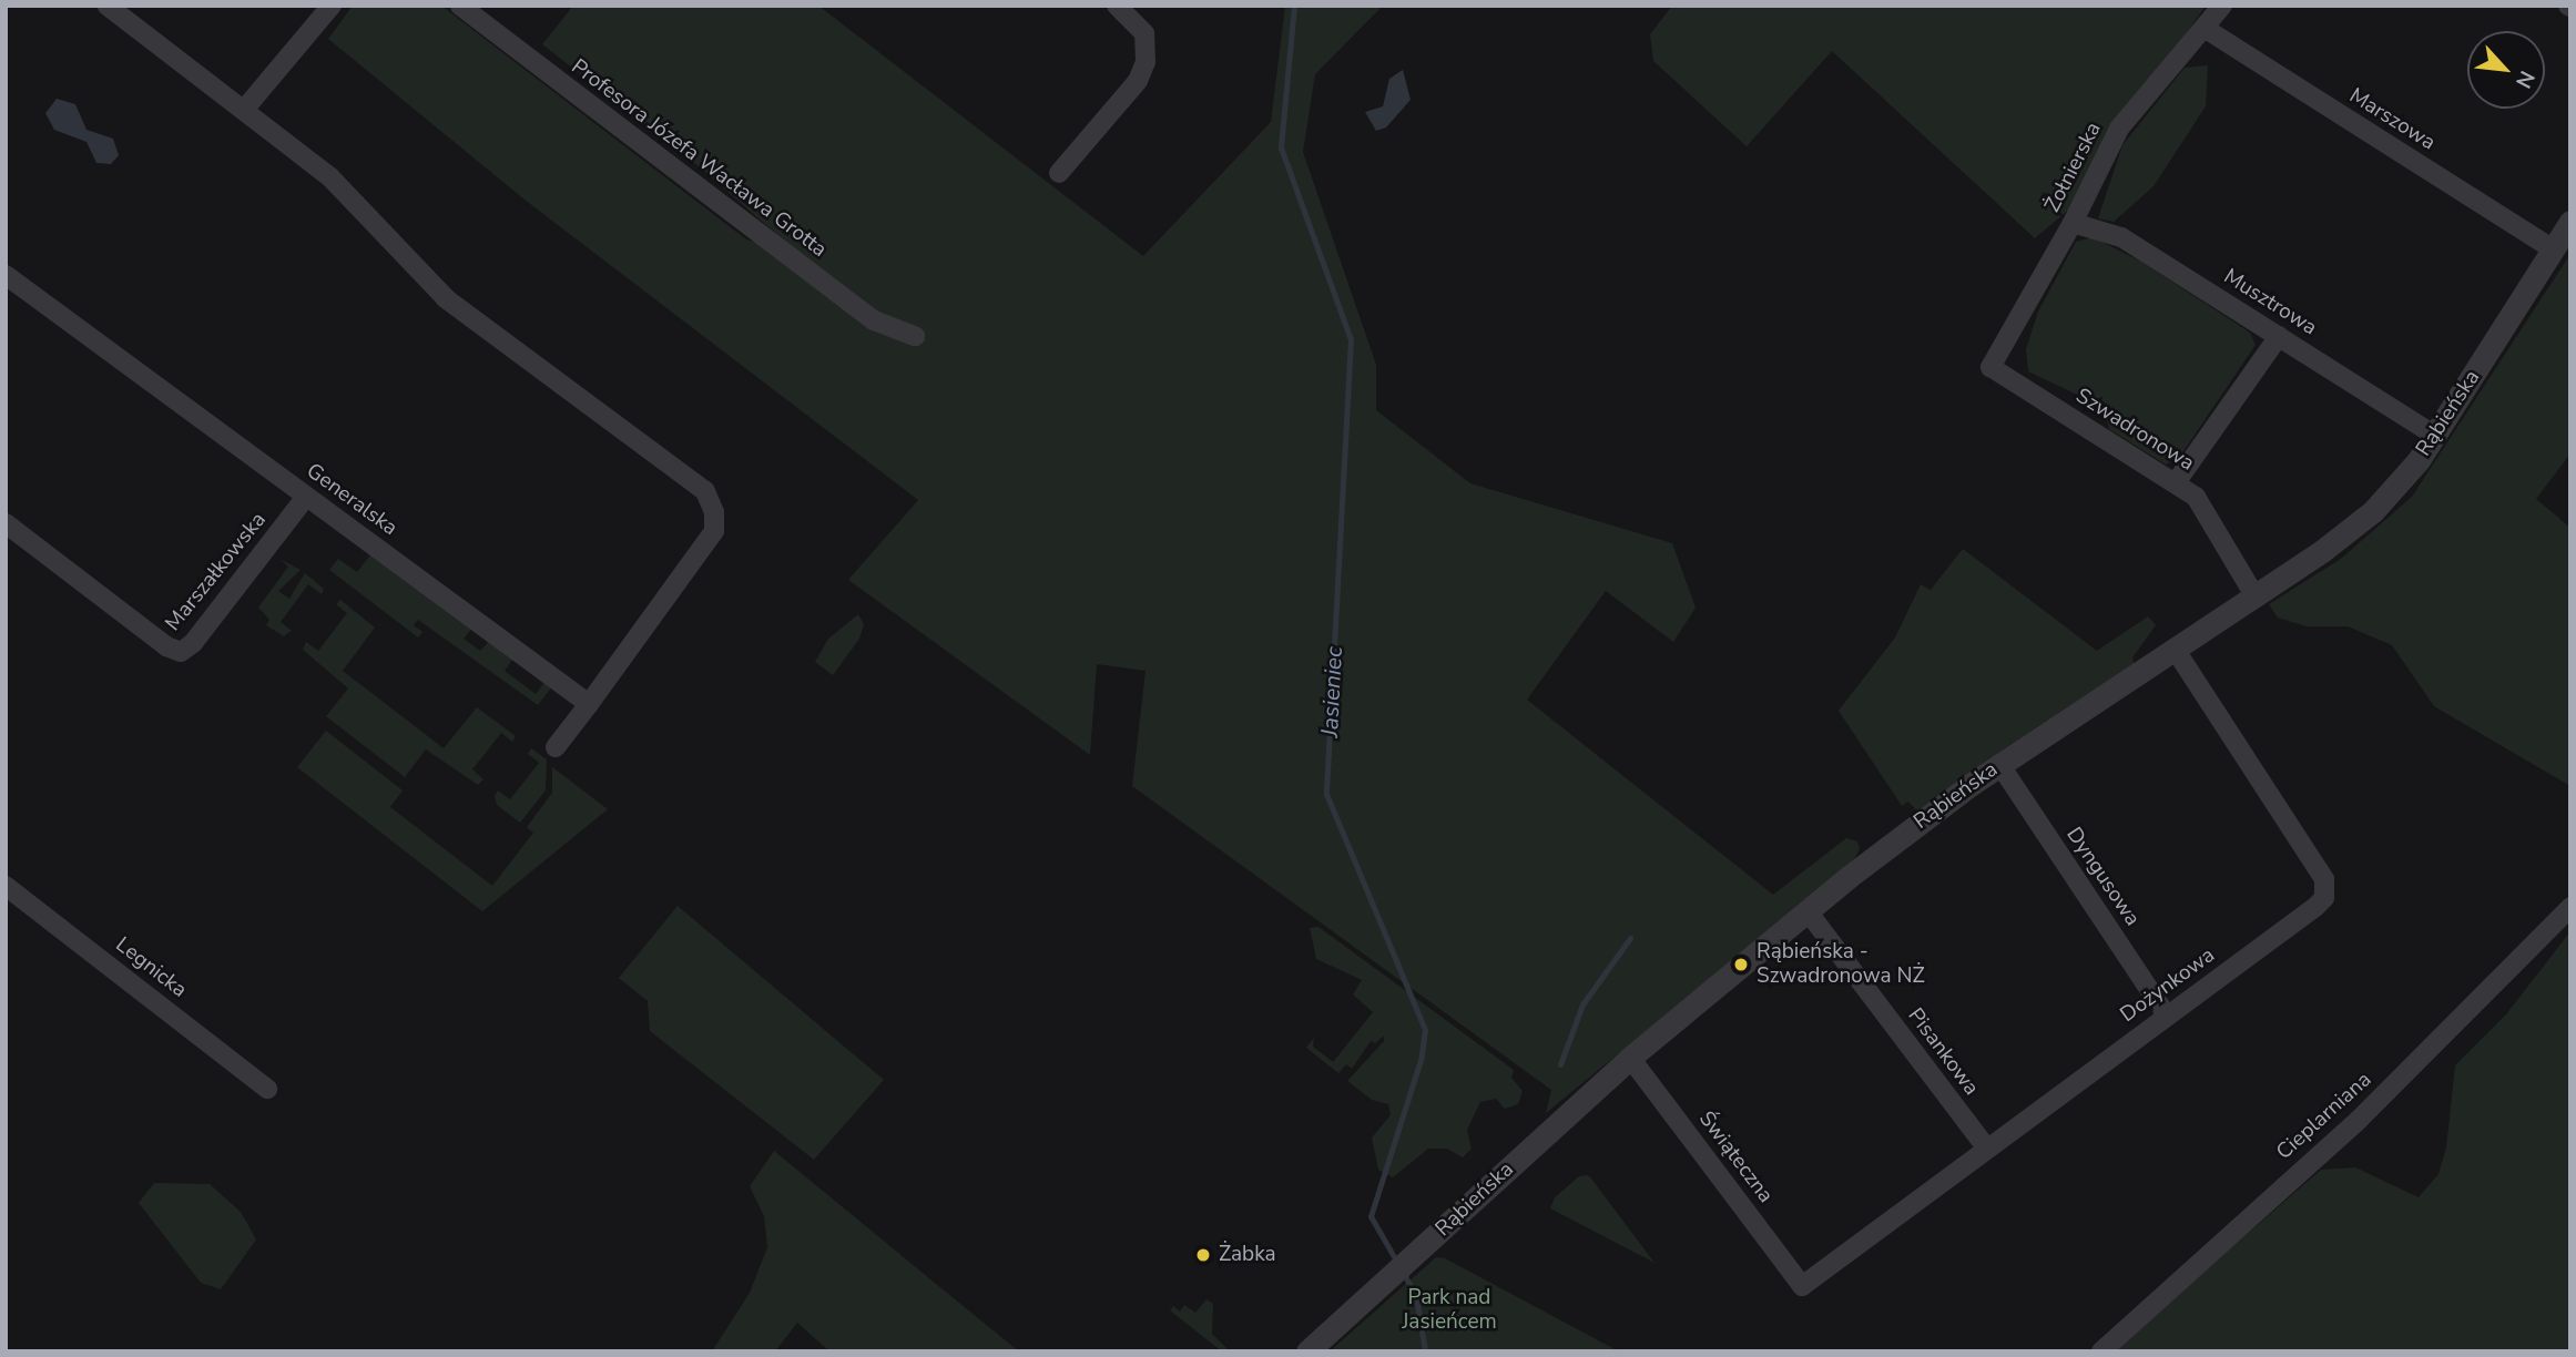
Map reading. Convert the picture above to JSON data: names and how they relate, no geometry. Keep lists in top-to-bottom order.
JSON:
{
  "streets": {
    "street": [
      "Marszowa",
      "Profesora Józefa Wacława Grotta",
      "Żołnierska",
      "Musztrowa",
      "Rąbieńska",
      "Szwadronowa",
      "Generalska",
      "Marszałkowska",
      "Dyngusowa",
      "Legnicka",
      "Dożynkowa",
      "Pisankowa",
      "Cieplarniana",
      "Świąteczna"
    ]
  },
  "crossings": [
    ["Marszowa", "Żołnierska"],
    ["Marszowa", "Rąbieńska"],
    ["Żołnierska", "Musztrowa"],
    ["Żołnierska", "Szwadronowa"],
    ["Musztrowa", "Rąbieńska"],
    ["Rąbieńska", "Szwadronowa"],
    ["Rąbieńska", "Dyngusowa"],
    ["Rąbieńska", "Dożynkowa"],
    ["Rąbieńska", "Pisankowa"],
    ["Rąbieńska", "Świąteczna"],
    ["Generalska", "Marszałkowska"],
    ["Dyngusowa", "Dożynkowa"],
    ["Dożynkowa", "Pisankowa"],
    ["Dożynkowa", "Świąteczna"]
  ],
  "water": ["Jasieniec"],
  "parks": ["Park nad Jasieńcem"],
  "places": ["Rąbieńska - Szwadronowa NŻ", "Żabka"],
  "north": "bottom right"
}
